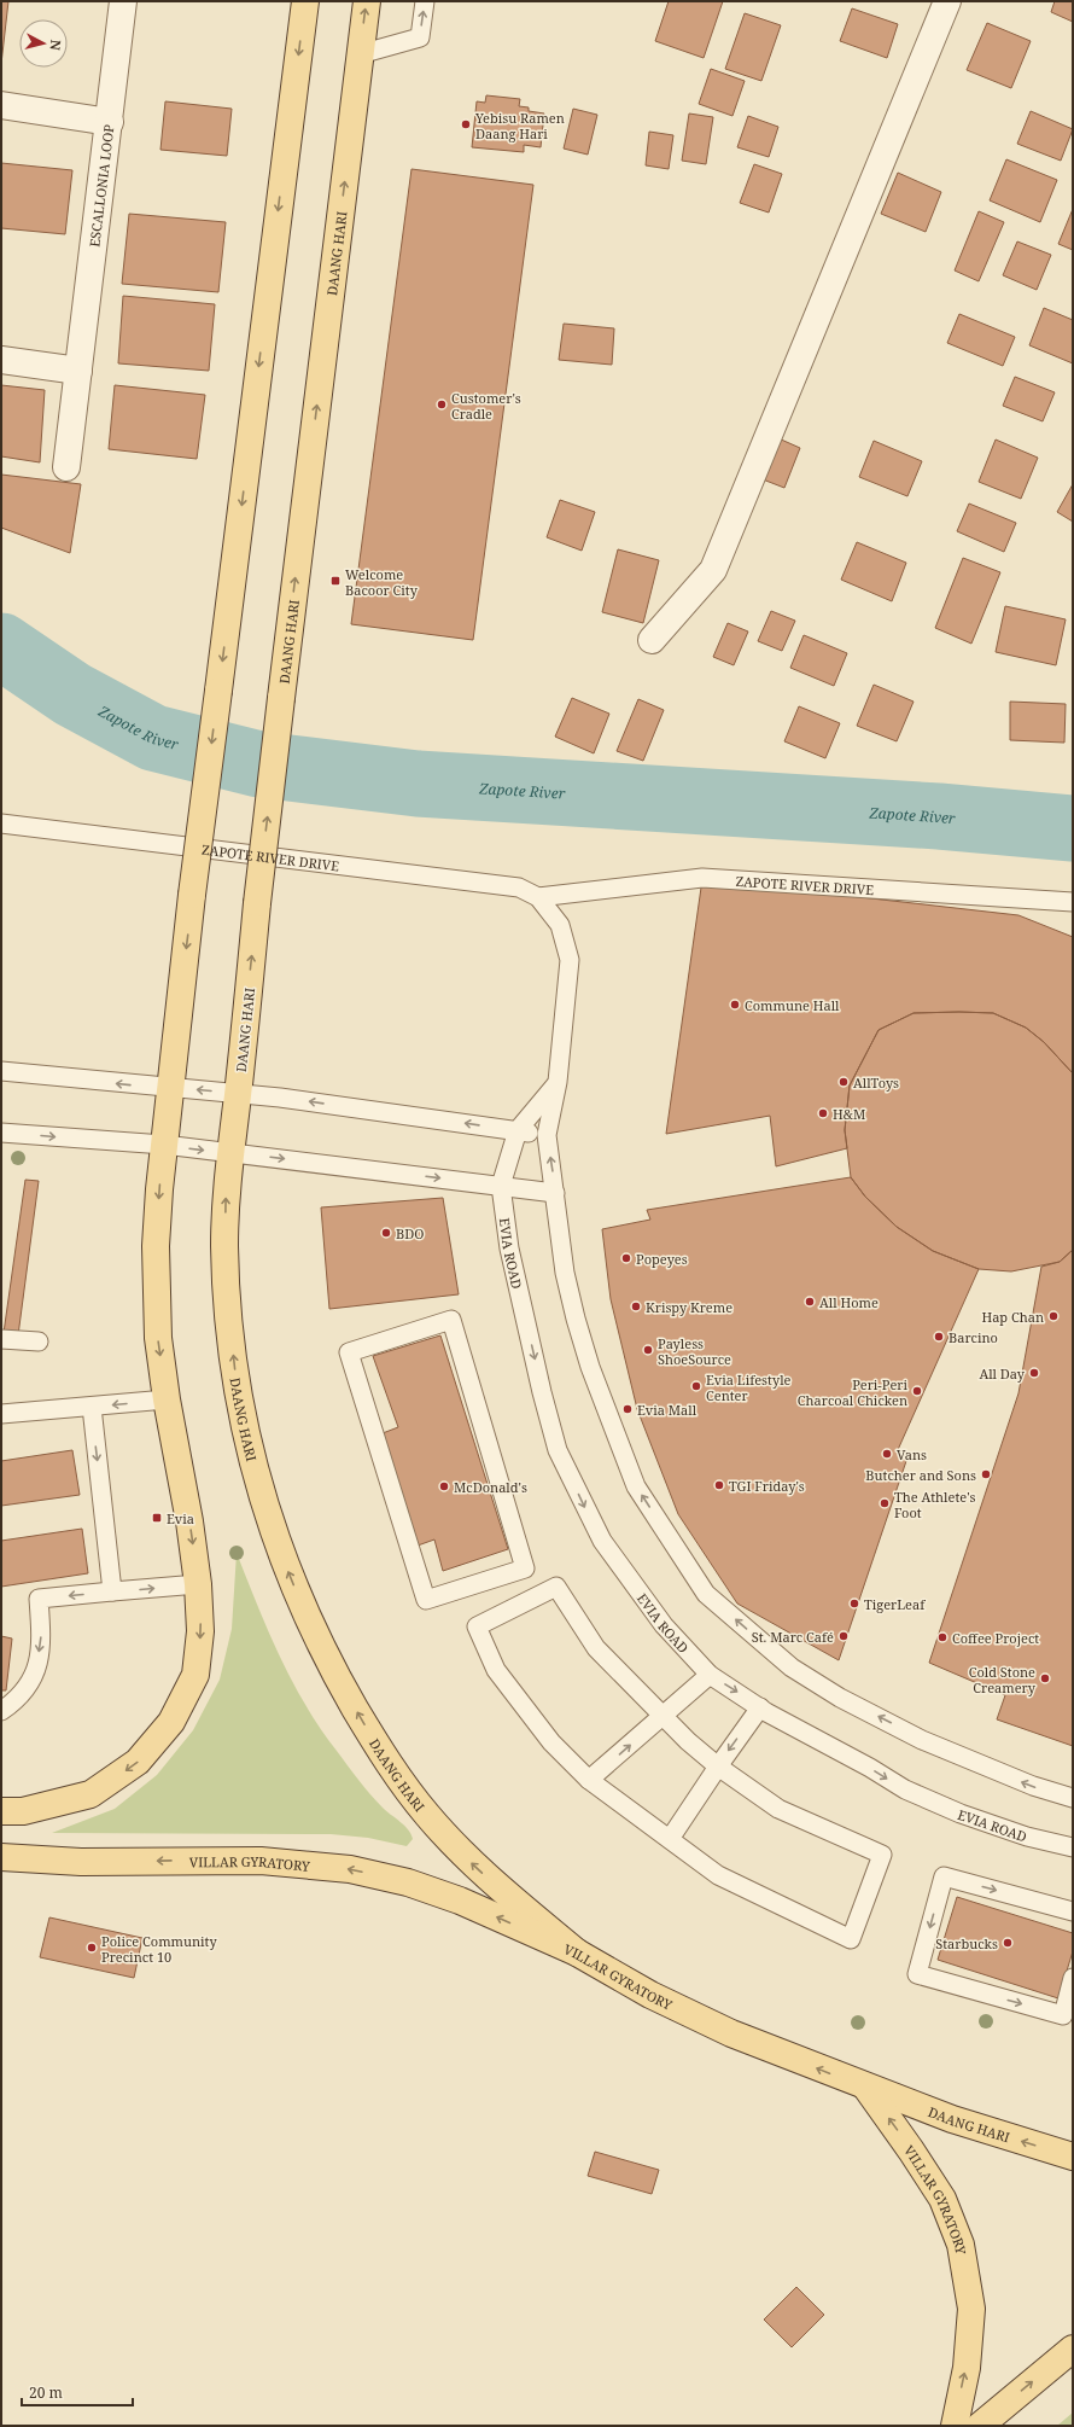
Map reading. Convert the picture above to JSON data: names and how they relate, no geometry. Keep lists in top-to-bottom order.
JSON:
{
  "streets": {
    "main road": ["DAANG HARI", "VILLAR GYRATORY"],
    "street": ["ESCALLONIA LOOP"],
    "lane": ["ZAPOTE RIVER DRIVE", "EVIA ROAD"]
  },
  "crossings": [
    ["DAANG HARI", "VILLAR GYRATORY"]
  ],
  "one_way": ["VILLAR GYRATORY"],
  "water": ["Zapote River"],
  "places": {
    "other": [
      "Yebisu Ramen Daang Hari",
      "Customer's Cradle",
      "Commune Hall",
      "AllToys",
      "H&M",
      "BDO",
      "Popeyes",
      "All Home",
      "Krispy Kreme",
      "Hap Chan",
      "Barcino",
      "Payless ShoeSource",
      "All Day",
      "Evia Lifestyle Center",
      "Peri-Peri Charcoal Chicken",
      "Evia Mall",
      "Vans",
      "Butcher and Sons",
      "TGI Friday's",
      "McDonald's",
      "The Athlete's Foot",
      "TigerLeaf",
      "St. Marc Café",
      "Coffee Project",
      "Cold Stone Creamery",
      "Starbucks",
      "Police Community Precinct 10"
    ],
    "transit": ["Welcome Bacoor City", "Evia"]
  },
  "scale_bar": "20 m",
  "north": "right"
}
